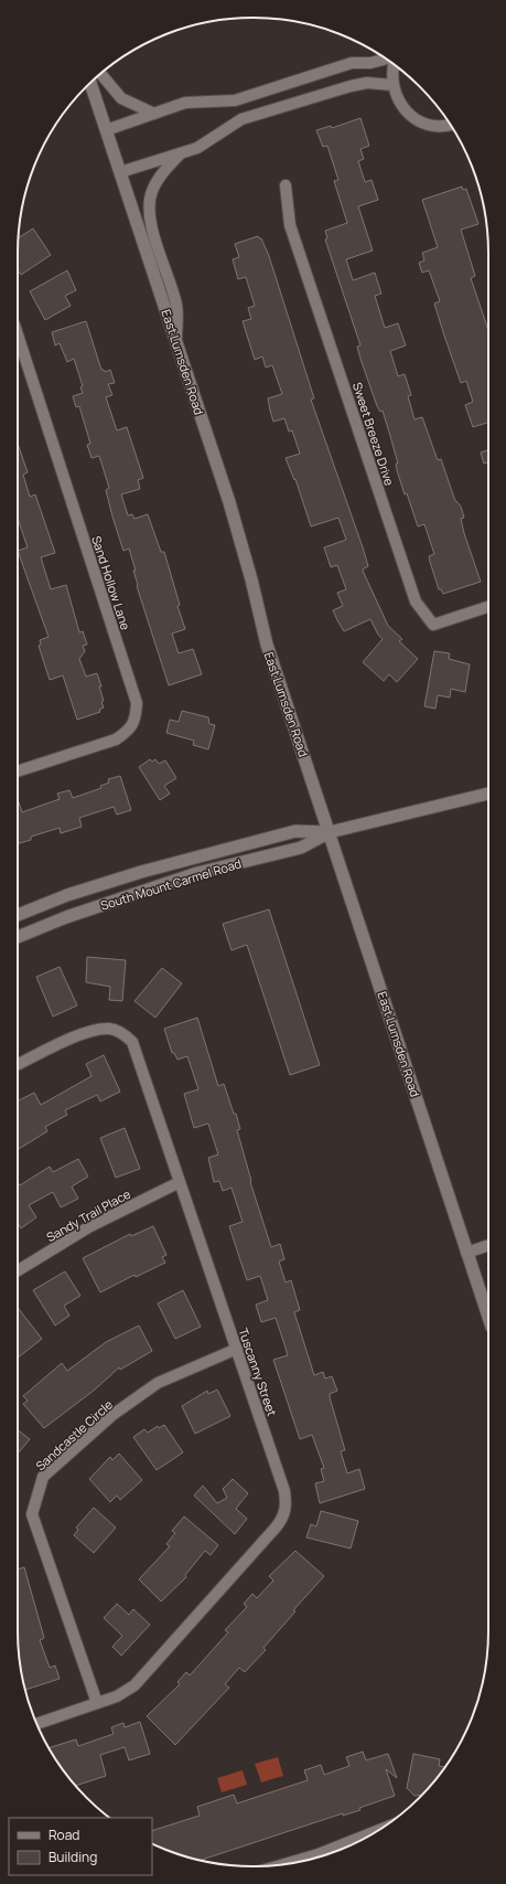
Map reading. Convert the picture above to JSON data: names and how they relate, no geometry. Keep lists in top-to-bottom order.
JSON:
{
  "streets": {
    "street": [
      "East Lumsden Road",
      "Sweet Breeze Drive",
      "Sand Hollow Lane",
      "South Mount Carmel Road",
      "Sandy Trail Place",
      "Tuscanny Street",
      "Sandcastle Circle"
    ]
  },
  "crossings": [
    ["East Lumsden Road", "South Mount Carmel Road"],
    ["Sandy Trail Place", "Tuscanny Street"],
    ["Tuscanny Street", "Sandcastle Circle"]
  ],
  "legend": ["Road", "Building"]
}
